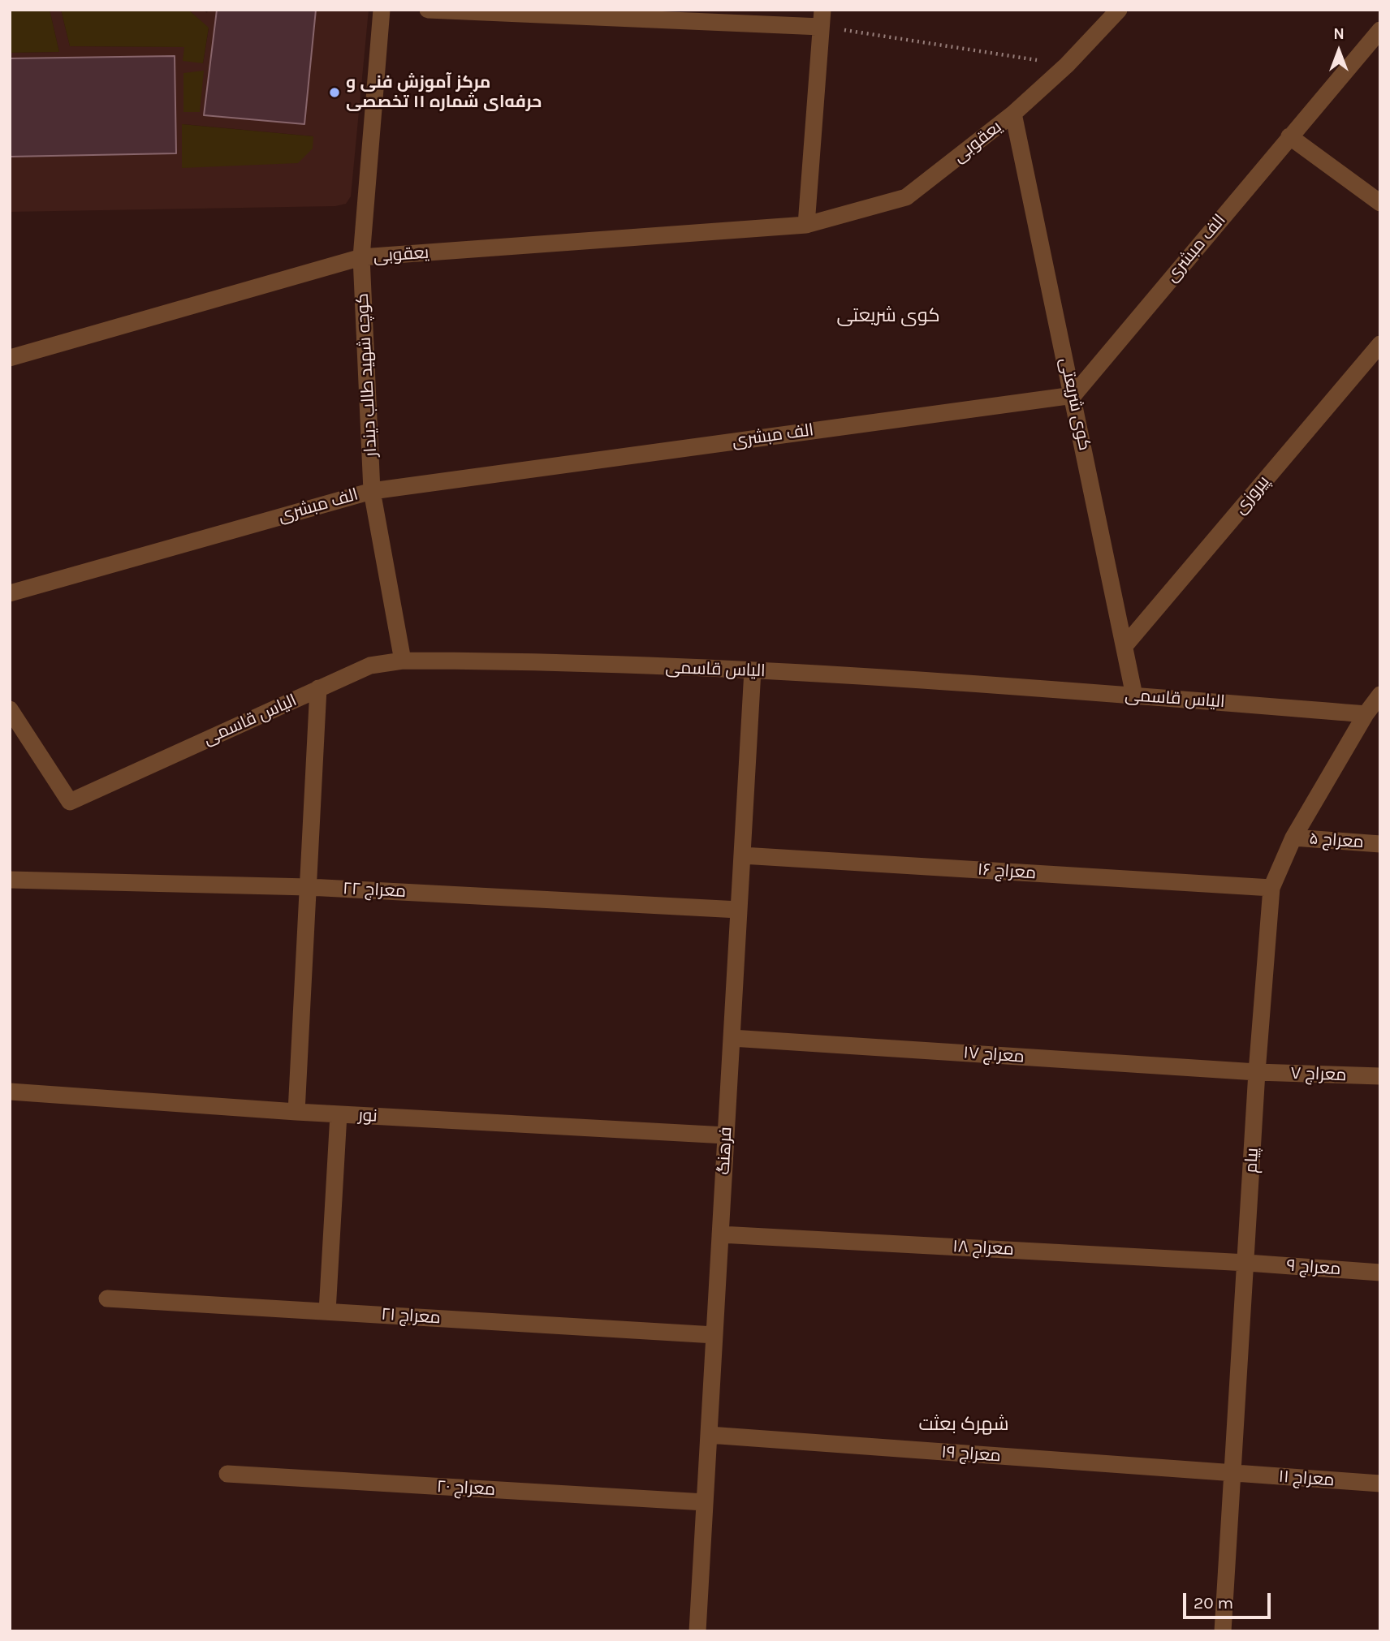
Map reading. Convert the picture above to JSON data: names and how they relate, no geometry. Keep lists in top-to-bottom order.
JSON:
{
  "streets": {
    "street": [
      "یعقوبی",
      "الف مبشری",
      "کوچه شهید طالب دیندار",
      "کوی شریعتی",
      "پیروزی",
      "الیاس قاسمی",
      "معراج ۵",
      "معراج ۱۶",
      "معراج ۲۲",
      "معراج ۱۷",
      "معراج ۷",
      "نور",
      "فرهنگ",
      "پیام",
      "معراج ۱۸",
      "معراج ۹",
      "معراج ۲۱",
      "معراج ۱۹",
      "معراج ۱۱",
      "معراج ۲۰"
    ]
  },
  "crossings": [
    ["یعقوبی", "کوچه شهید طالب دیندار"],
    ["یعقوبی", "کوی شریعتی"],
    ["الف مبشری", "کوچه شهید طالب دیندار"],
    ["الف مبشری", "کوی شریعتی"],
    ["کوچه شهید طالب دیندار", "الیاس قاسمی"],
    ["کوی شریعتی", "پیروزی"],
    ["کوی شریعتی", "الیاس قاسمی"],
    ["الیاس قاسمی", "فرهنگ"],
    ["الیاس قاسمی", "پیام"],
    ["معراج ۵", "پیام"],
    ["معراج ۱۶", "فرهنگ"],
    ["معراج ۱۶", "پیام"],
    ["معراج ۲۲", "فرهنگ"],
    ["معراج ۱۷", "معراج ۷"],
    ["معراج ۱۷", "فرهنگ"],
    ["معراج ۱۷", "پیام"],
    ["معراج ۷", "پیام"],
    ["نور", "فرهنگ"],
    ["فرهنگ", "معراج ۱۸"],
    ["فرهنگ", "معراج ۲۱"],
    ["فرهنگ", "معراج ۱۹"],
    ["فرهنگ", "معراج ۲۰"],
    ["پیام", "معراج ۱۸"],
    ["پیام", "معراج ۹"],
    ["پیام", "معراج ۱۹"],
    ["پیام", "معراج ۱۱"],
    ["معراج ۱۸", "معراج ۹"],
    ["معراج ۱۹", "معراج ۱۱"]
  ],
  "districts": ["کوی شریعتی", "شهرک بعثت"],
  "places": ["مرکز آموزش فنی و حرفه‌ای شماره ۱۱ تخصصی"],
  "scale_bar": "20 m",
  "north": "top"
}
